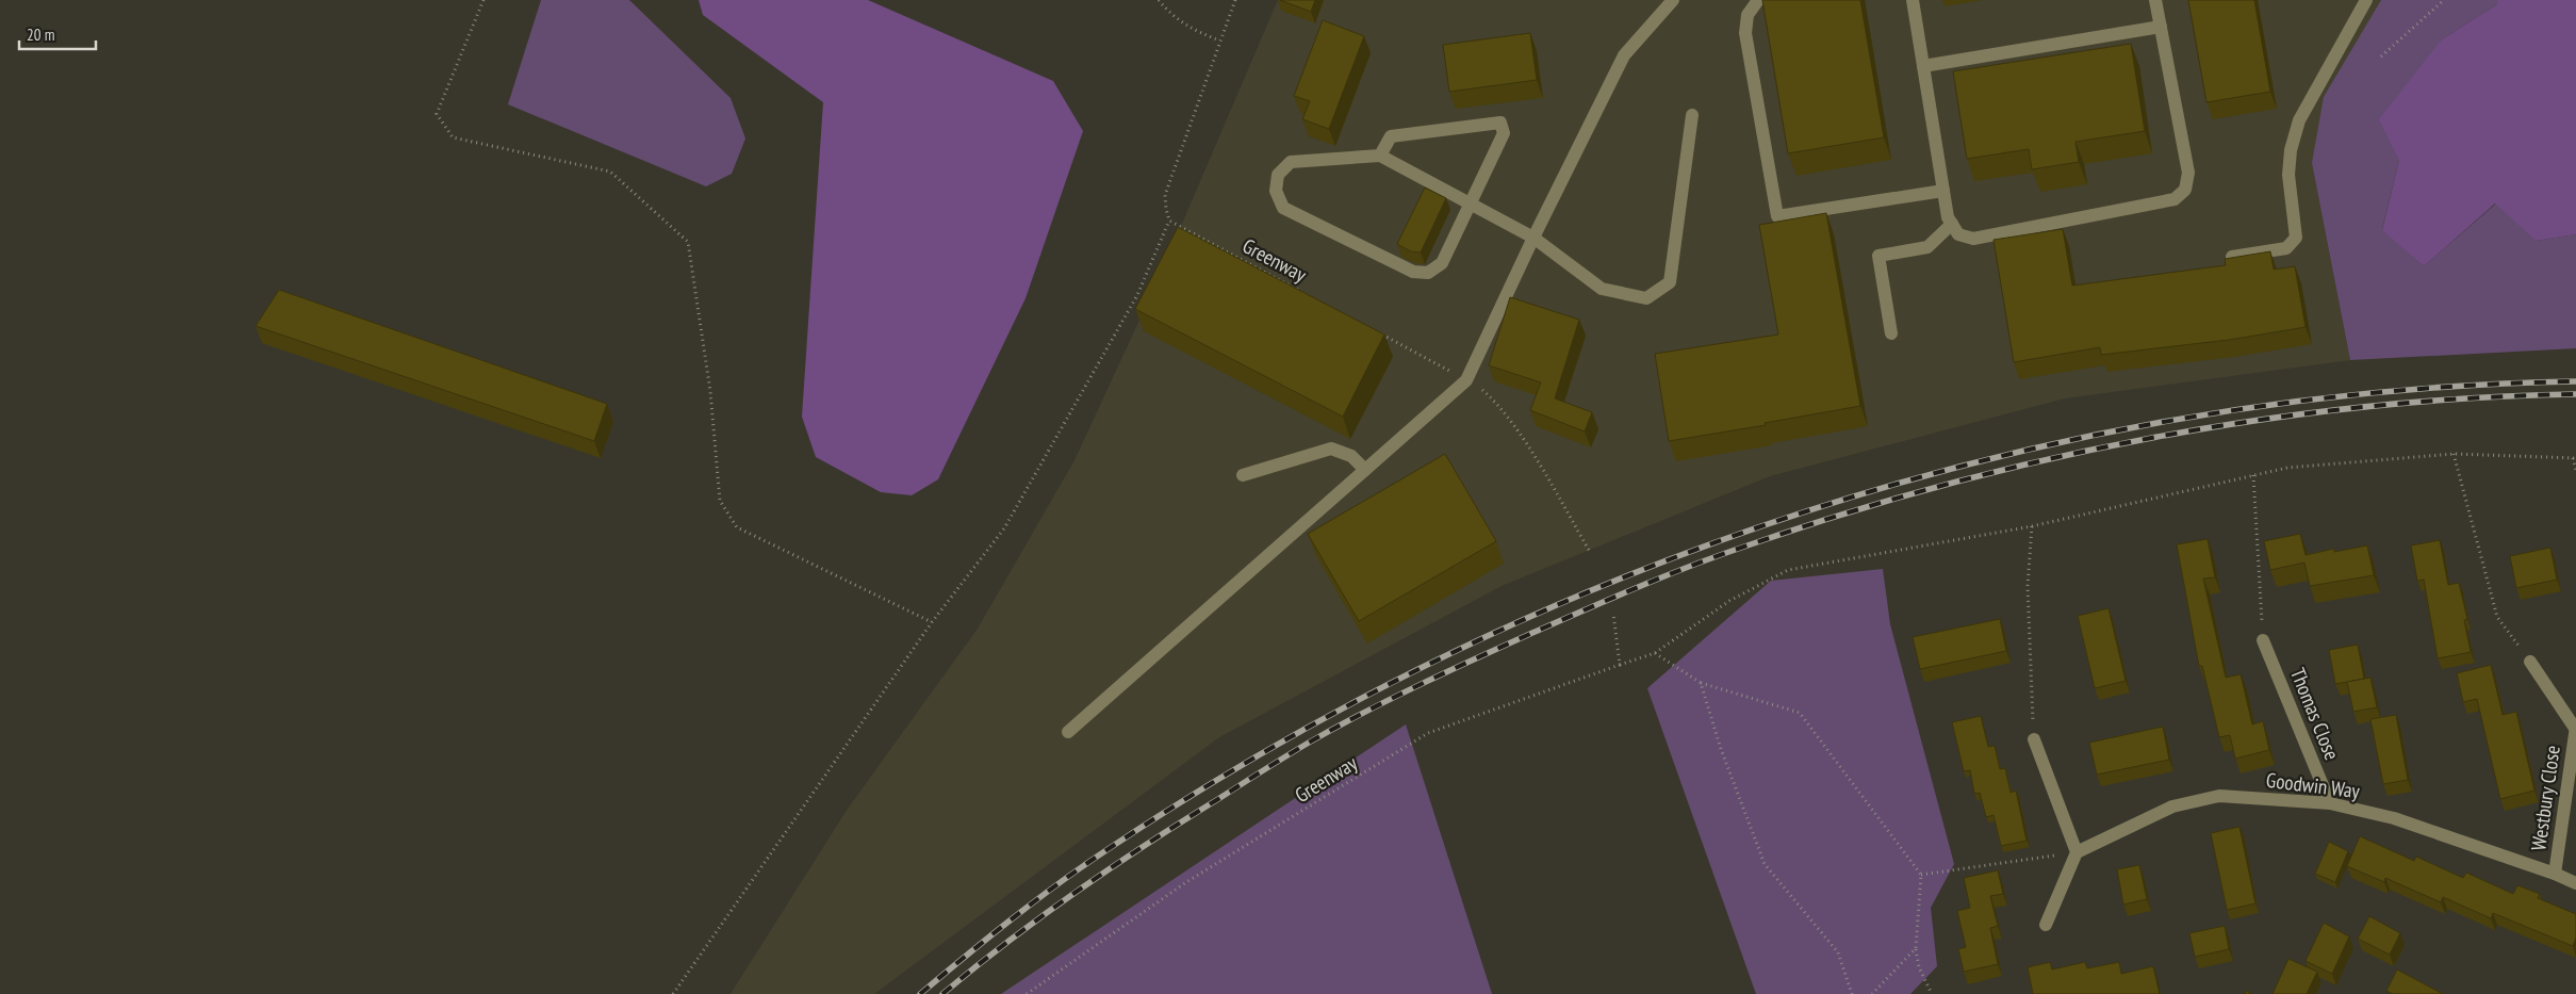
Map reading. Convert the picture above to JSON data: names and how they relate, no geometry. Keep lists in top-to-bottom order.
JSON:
{
  "streets": {
    "street": ["Thomas Close", "Goodwin Way", "Westbury Close"],
    "path": ["Greenway"]
  },
  "crossings": [
    ["Thomas Close", "Goodwin Way"],
    ["Goodwin Way", "Westbury Close"]
  ],
  "scale_bar": "20 m"
}
